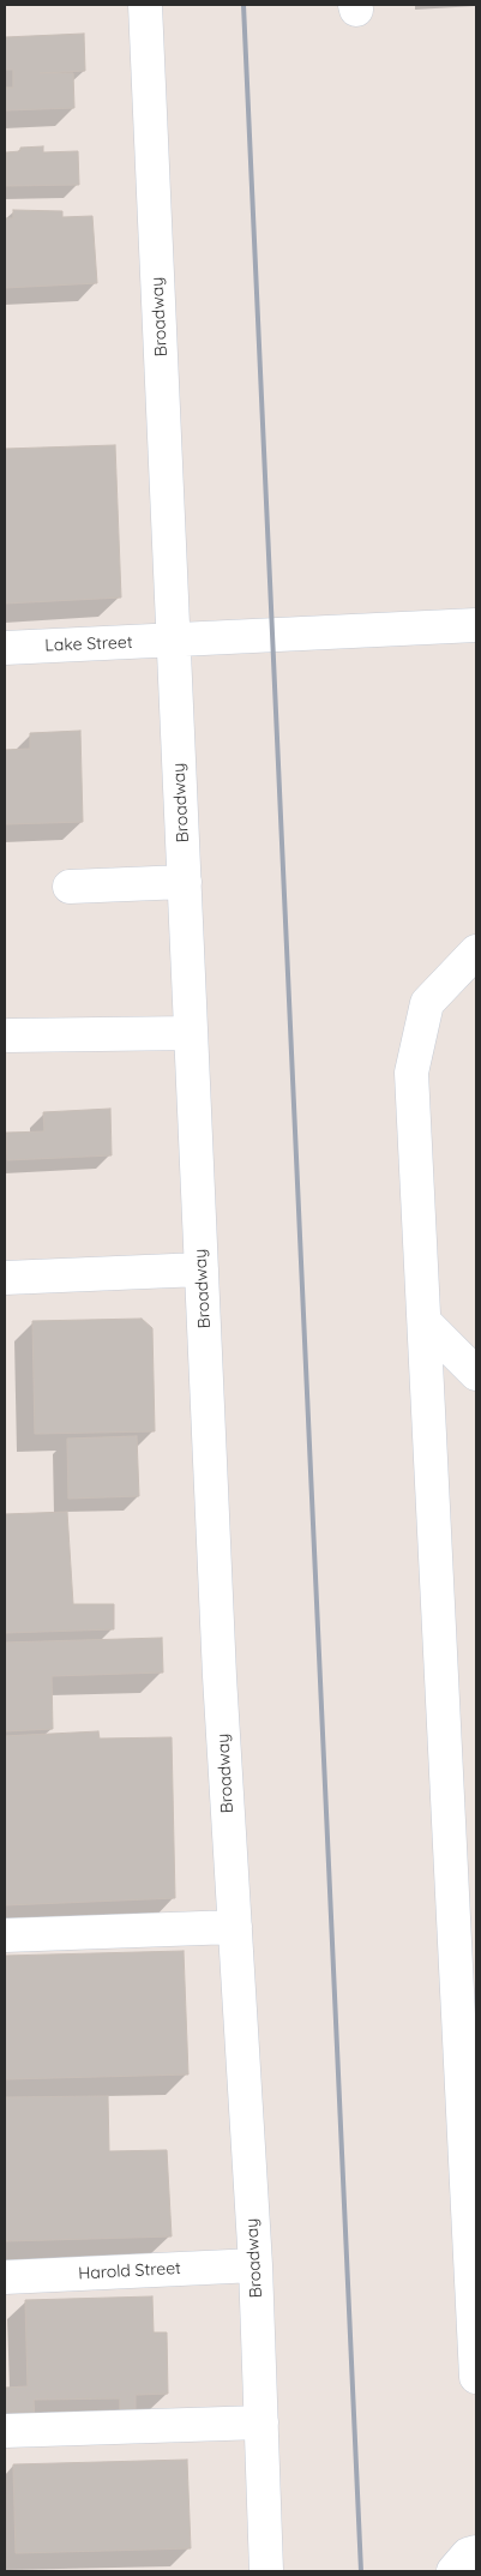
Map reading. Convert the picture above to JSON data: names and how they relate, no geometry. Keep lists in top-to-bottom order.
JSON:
{
  "streets": {
    "street": ["Broadway", "Lake Street", "Harold Street"]
  },
  "crossings": [
    ["Broadway", "Lake Street"],
    ["Broadway", "Harold Street"]
  ]
}
